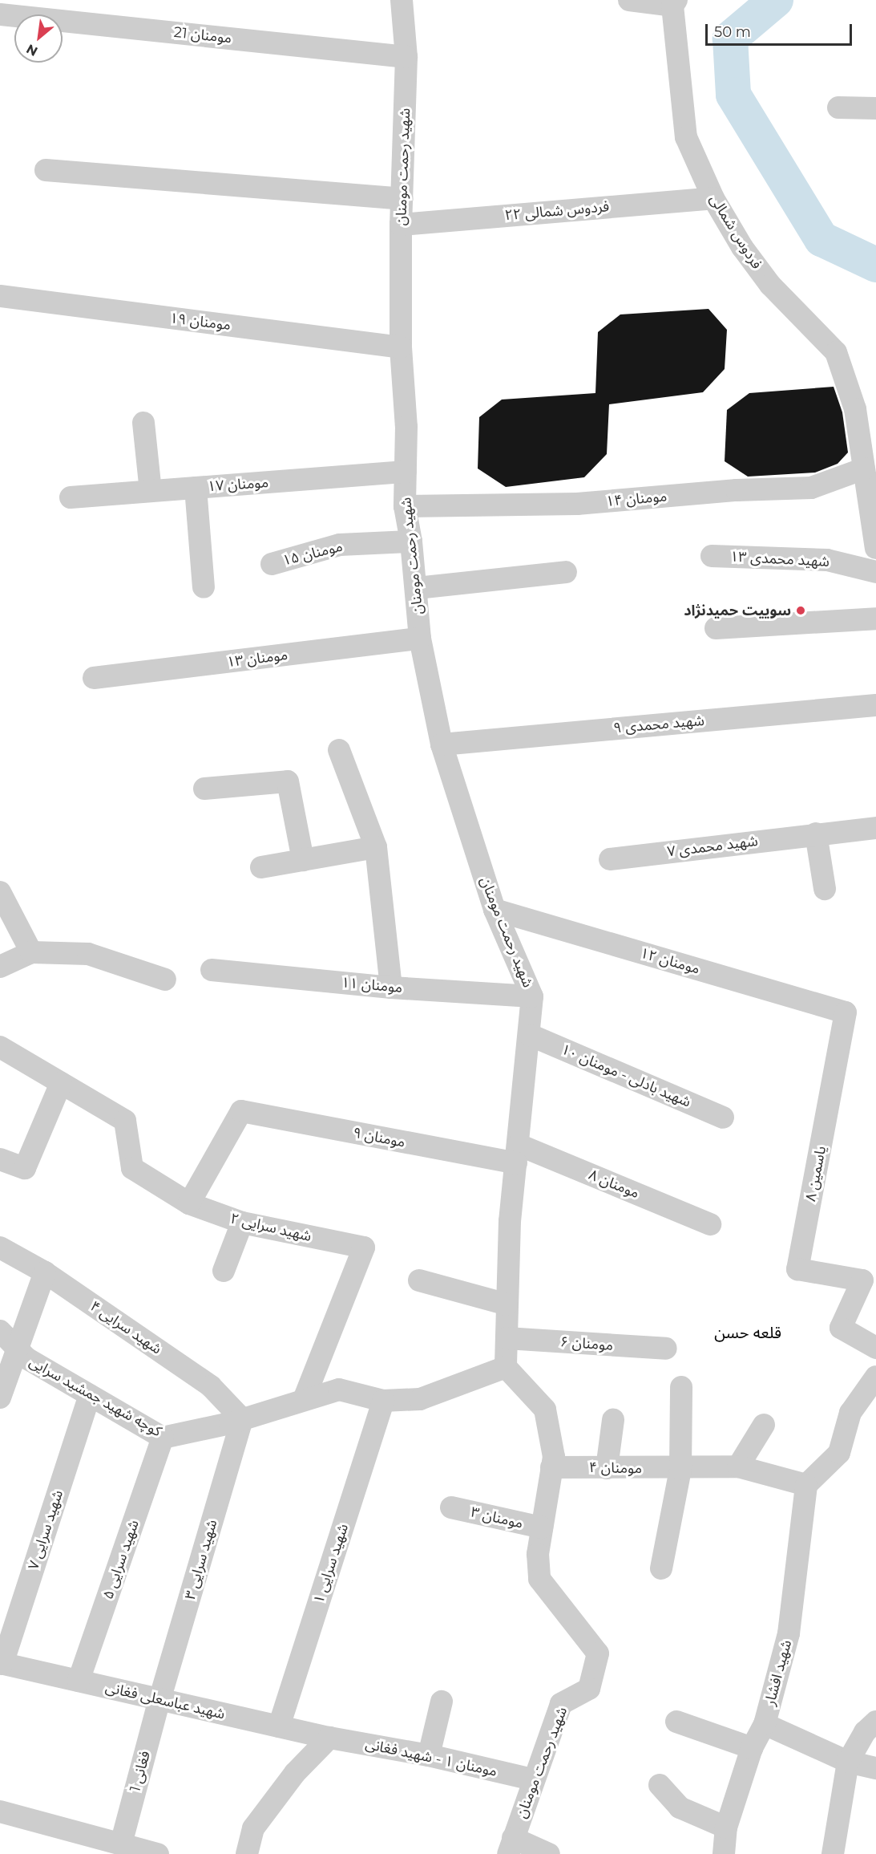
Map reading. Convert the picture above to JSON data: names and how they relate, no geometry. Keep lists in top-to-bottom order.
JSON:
{
  "streets": {
    "street": [
      "مومنان 21",
      "شهید رحمت مومنان",
      "فردوس شمالی ۲۲",
      "فردوس شمالی",
      "مومنان ۱۹",
      "مومنان ۱۷",
      "مومنان ۱۴",
      "مومنان ۱۵",
      "۱۳ شهید محمدی",
      "مومنان ۱۳",
      "۹ شهید محمدی",
      "شهید محمدی ۷",
      "مومنان ۱۲",
      "مومنان ۱۱",
      "شهید بادلی - مومنان ۱۰",
      "مومنان ۹",
      "یاسمین ۸",
      "مومنان ۸",
      "شهید سرایی ۲",
      "شهید سرایی ۴",
      "مومنان ۶",
      "کوچه شهید جمشید سرایی",
      "۴ مومنان",
      "مومنان ۳",
      "شهید سرایی ۷",
      "شهید سرایی ۵",
      "شهید سرایی ۳",
      "شهید سرایی ۱",
      "شهید افشار",
      "شهید عباسعلی فغانی",
      "مومنان ۱ - شهید فغانی",
      "فغانی 1"
    ]
  },
  "crossings": [
    ["مومنان 21", "شهید رحمت مومنان"],
    ["شهید رحمت مومنان", "فردوس شمالی ۲۲"],
    ["شهید رحمت مومنان", "مومنان ۱۹"],
    ["شهید رحمت مومنان", "مومنان ۱۷"],
    ["شهید رحمت مومنان", "مومنان ۱۴"],
    ["شهید رحمت مومنان", "مومنان ۱۵"],
    ["شهید رحمت مومنان", "مومنان ۱۳"],
    ["شهید رحمت مومنان", "۹ شهید محمدی"],
    ["شهید رحمت مومنان", "مومنان ۱۲"],
    ["شهید رحمت مومنان", "مومنان ۱۱"],
    ["شهید رحمت مومنان", "شهید بادلی - مومنان ۱۰"],
    ["شهید رحمت مومنان", "مومنان ۹"],
    ["شهید رحمت مومنان", "مومنان ۸"],
    ["شهید رحمت مومنان", "مومنان ۶"],
    ["شهید رحمت مومنان", "کوچه شهید جمشید سرایی"],
    ["شهید رحمت مومنان", "۴ مومنان"],
    ["شهید رحمت مومنان", "مومنان ۳"],
    ["شهید رحمت مومنان", "مومنان ۱ - شهید فغانی"],
    ["فردوس شمالی ۲۲", "فردوس شمالی"],
    ["فردوس شمالی", "مومنان ۱۴"],
    ["مومنان ۱۲", "یاسمین ۸"],
    ["مومنان ۹", "مومنان ۸"],
    ["مومنان ۹", "شهید سرایی ۲"],
    ["شهید سرایی ۲", "کوچه شهید جمشید سرایی"],
    ["شهید سرایی ۴", "کوچه شهید جمشید سرایی"],
    ["شهید سرایی ۴", "شهید سرایی ۳"],
    ["کوچه شهید جمشید سرایی", "شهید سرایی ۷"],
    ["کوچه شهید جمشید سرایی", "شهید سرایی ۵"],
    ["کوچه شهید جمشید سرایی", "شهید سرایی ۳"],
    ["کوچه شهید جمشید سرایی", "شهید سرایی ۱"],
    ["۴ مومنان", "شهید افشار"],
    ["شهید سرایی ۷", "شهید عباسعلی فغانی"],
    ["شهید سرایی ۵", "شهید عباسعلی فغانی"],
    ["شهید سرایی ۳", "شهید عباسعلی فغانی"],
    ["شهید سرایی ۳", "فغانی 1"],
    ["شهید سرایی ۱", "شهید عباسعلی فغانی"],
    ["شهید عباسعلی فغانی", "مومنان ۱ - شهید فغانی"],
    ["شهید عباسعلی فغانی", "فغانی 1"]
  ],
  "districts": ["قلعه حسن"],
  "places": ["سوییت حمیدنژاد"],
  "scale_bar": "50 m",
  "north": "bottom left"
}
